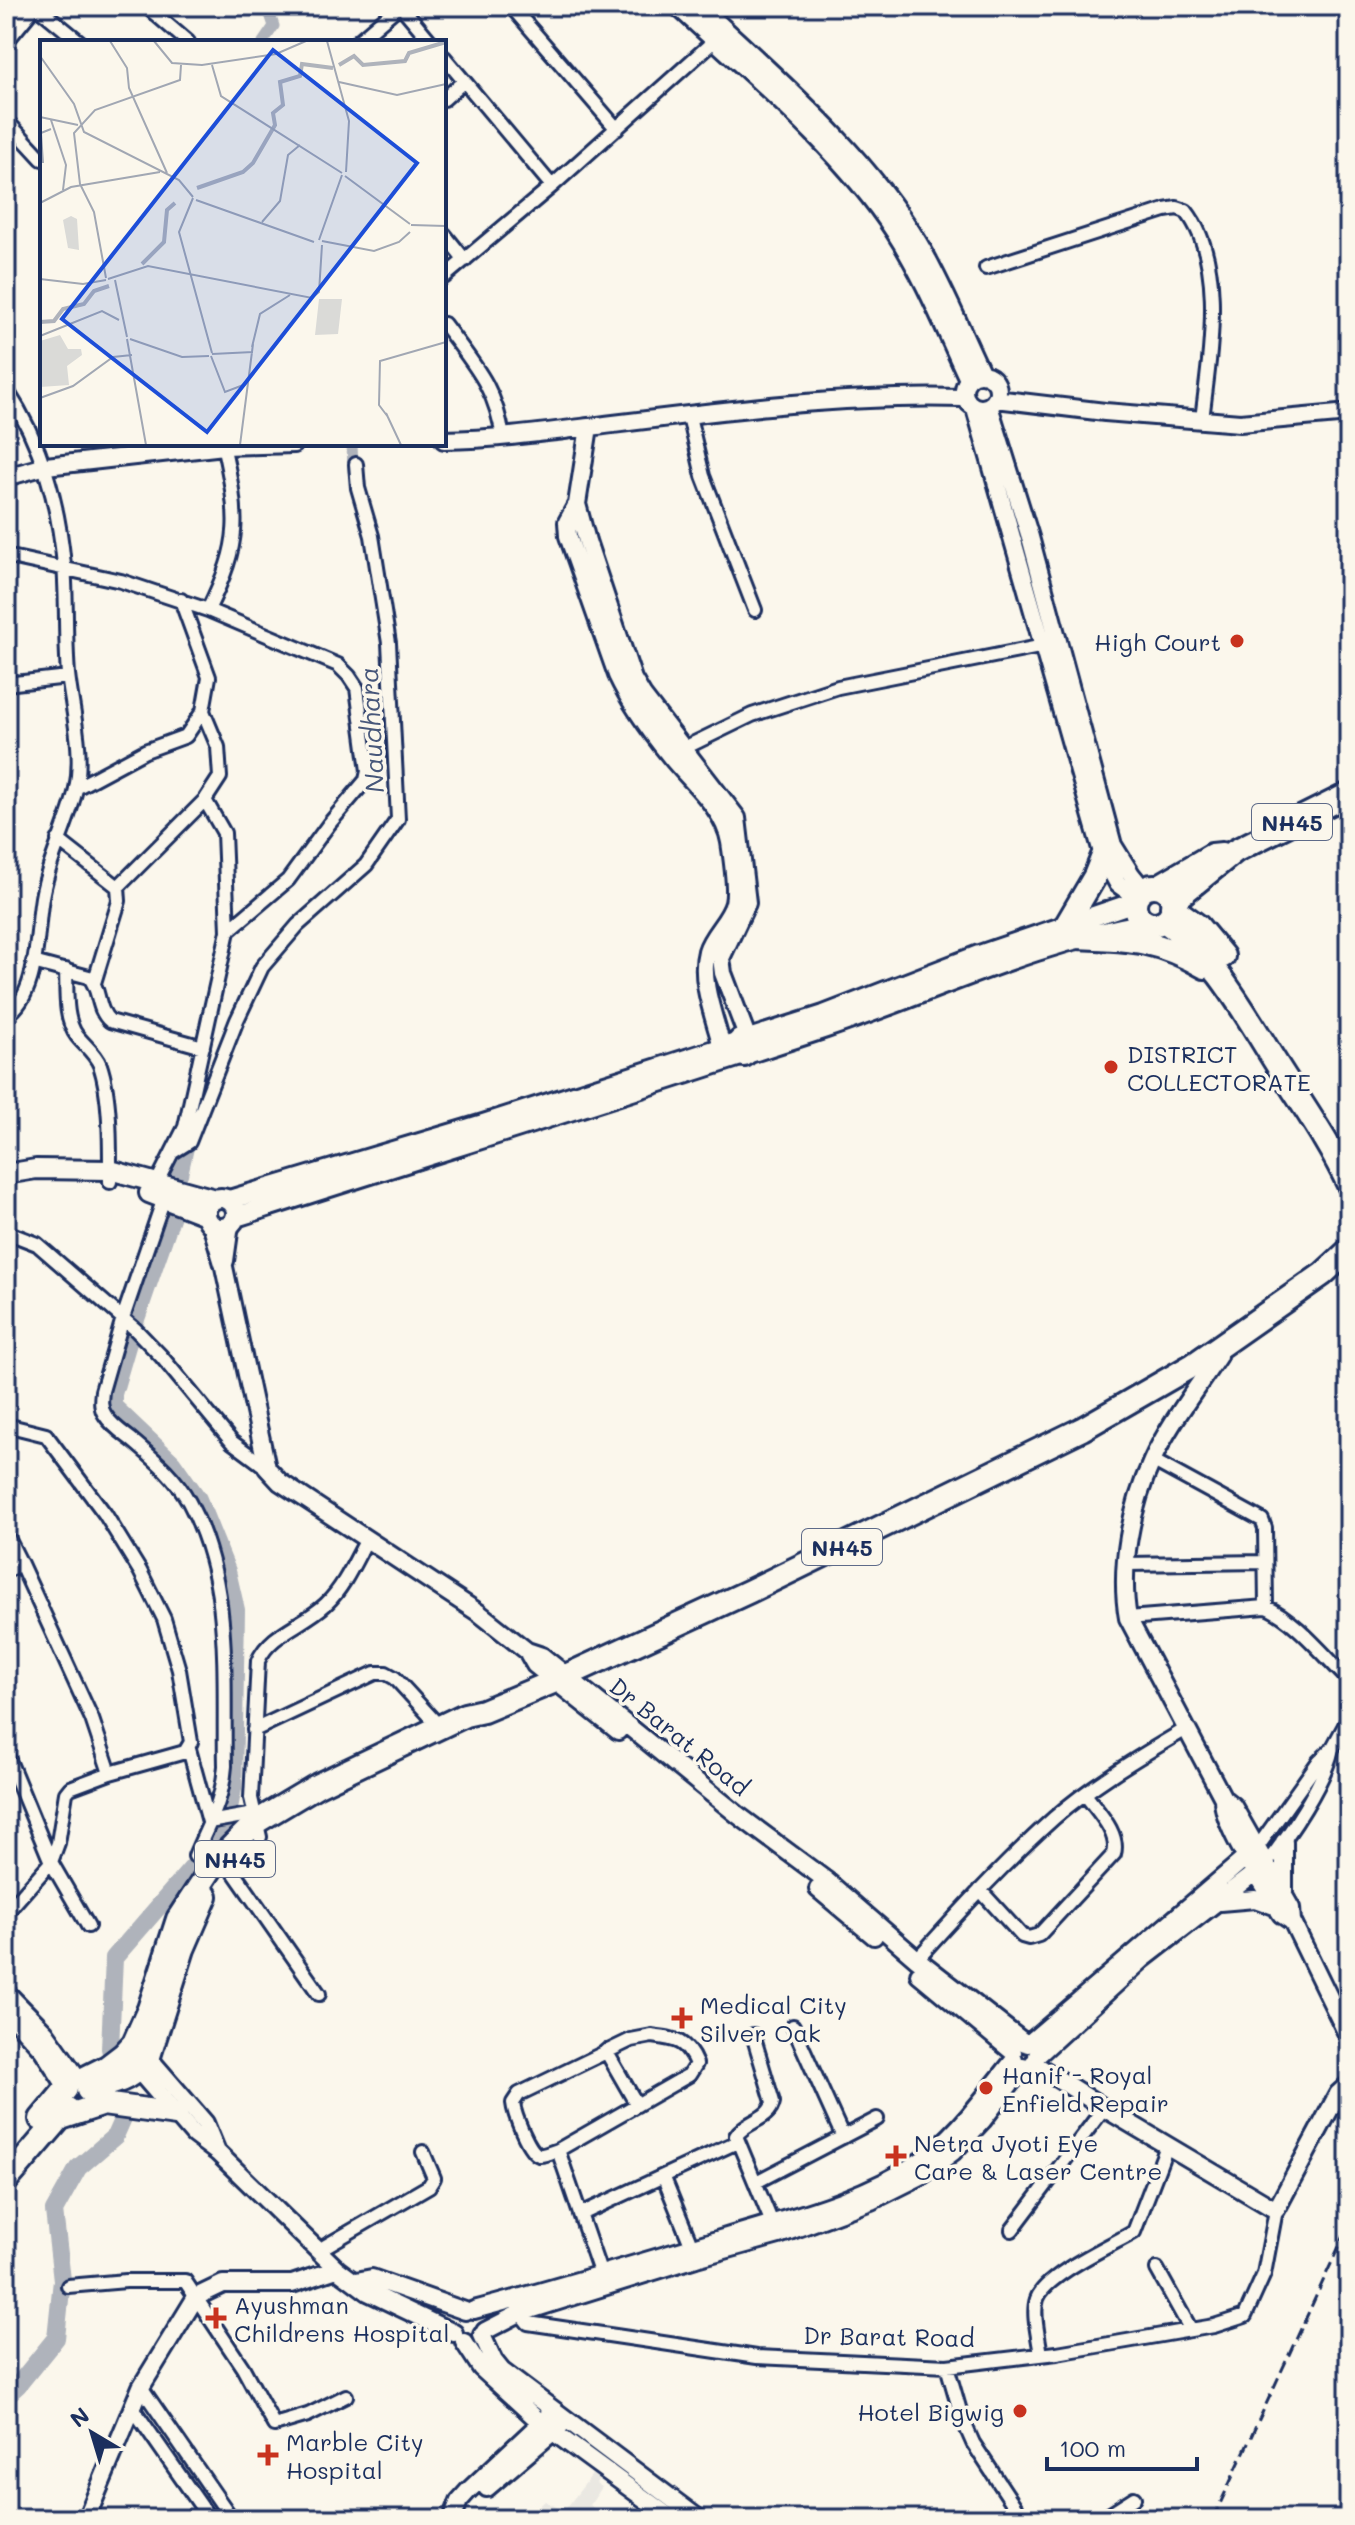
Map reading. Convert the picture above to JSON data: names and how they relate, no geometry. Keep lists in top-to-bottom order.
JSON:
{
  "streets": {
    "highway": ["NH45"],
    "street": ["Dr Barat Road"]
  },
  "crossings": [
    ["NH45", "Dr Barat Road"]
  ],
  "water": ["Naudhara"],
  "places": {
    "other": [
      "High Court",
      "DISTRICT COLLECTORATE",
      "Hanif - Royal Enfield Repair",
      "Hotel Bigwig"
    ],
    "health": [
      "Medical City Silver Oak",
      "Netra Jyoti Eye Care & Laser Centre",
      "Ayushman Childrens Hospital",
      "Marble City Hospital"
    ]
  },
  "scale_bar": "100 m",
  "north": "top left"
}
